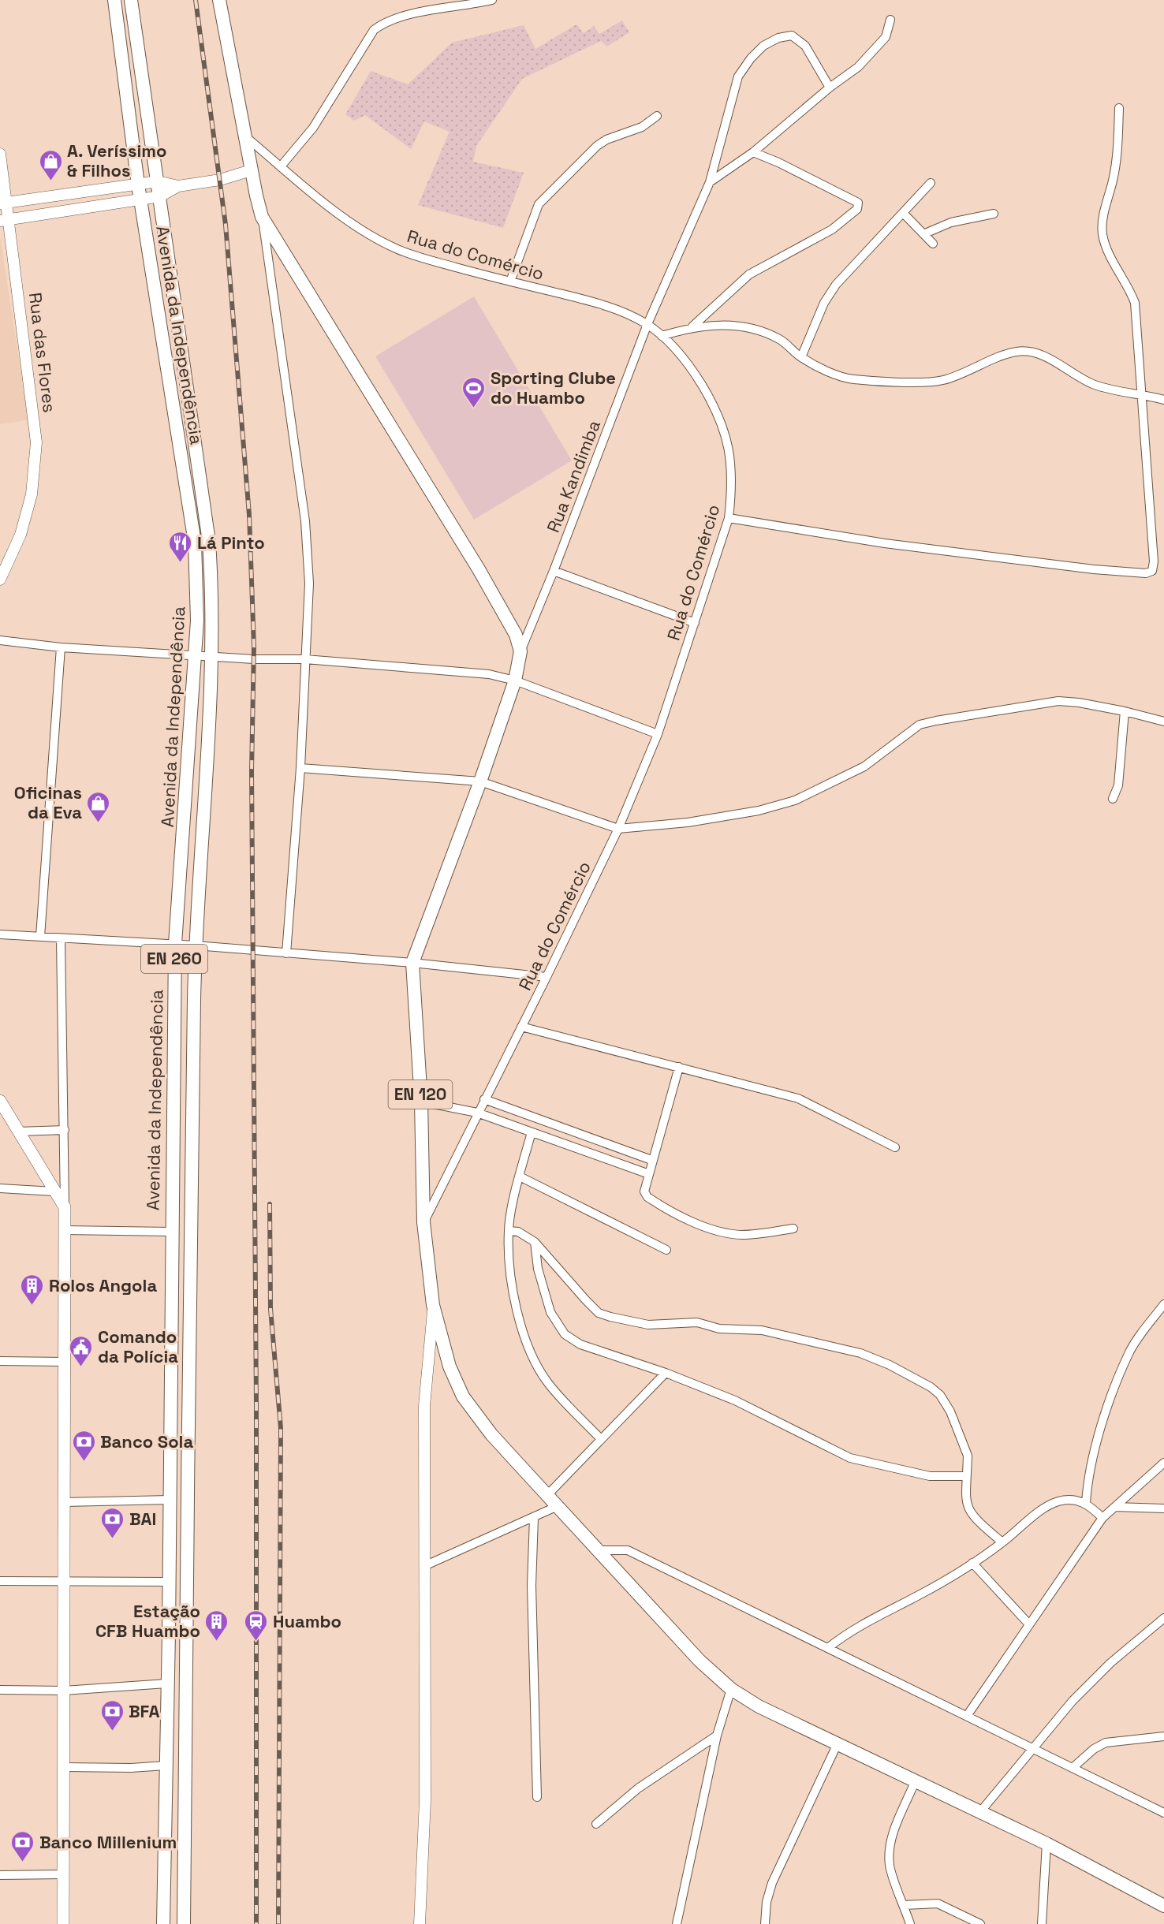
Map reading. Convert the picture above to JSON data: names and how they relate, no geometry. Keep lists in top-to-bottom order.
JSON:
{
  "streets": {
    "main road": ["Avenida da Independência", "EN 260", "EN 120"],
    "street": ["Rua do Comércio", "Rua das Flores", "Rua Kandimba"]
  },
  "crossings": [
    ["Rua do Comércio", "Rua Kandimba"],
    ["Rua do Comércio", "EN 120"],
    ["Rua Kandimba", "EN 120"]
  ],
  "places": {
    "shop": ["A. Veríssimo & Filhos", "Oficinas da Eva"],
    "sports": ["Sporting Clube do Huambo"],
    "restaurant": ["Lá Pinto"],
    "building": ["Rolos Angola", "Estação CFB Huambo"],
    "public building": ["Comando da Polícia"],
    "bank": [
      "Banco Sola",
      "BAI",
      "BFA",
      "Banco Millenium"
    ],
    "station": ["Huambo"]
  }
}
